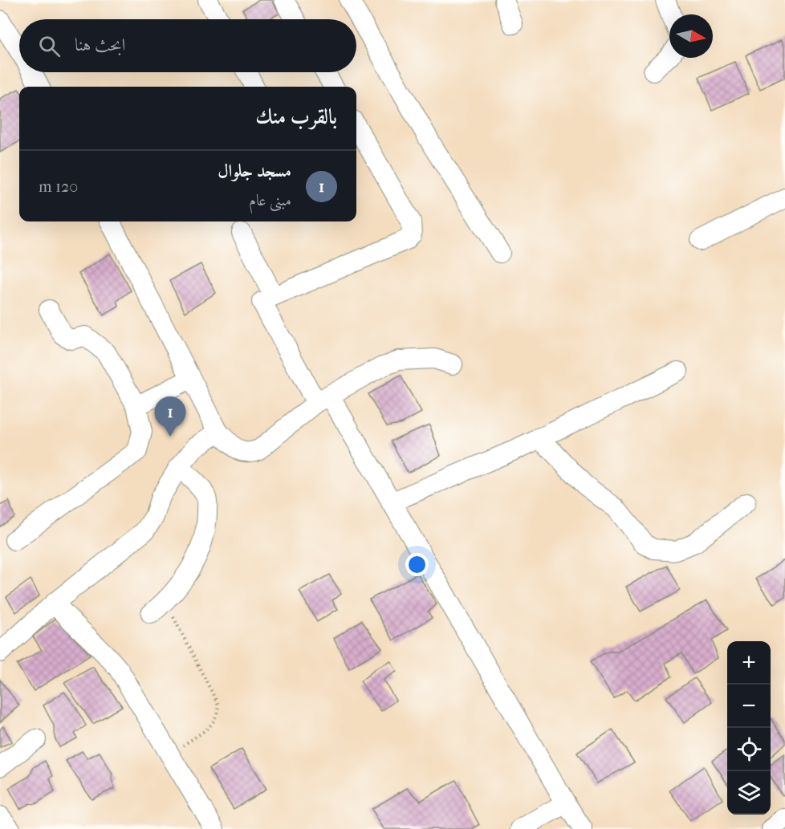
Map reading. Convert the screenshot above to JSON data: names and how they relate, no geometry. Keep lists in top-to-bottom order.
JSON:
{
  "north": "right",
  "page": {
    "search": "ابحث هنا",
    "heading": "بالقرب منك",
    "list": [
      {
        "mark": "1",
        "name": "مسجد جلوال",
        "note": "مبنى عام",
        "value": "120 m"
      }
    ],
    "pins": "1",
    "map_buttons": ["+", "−"]
  }
}
